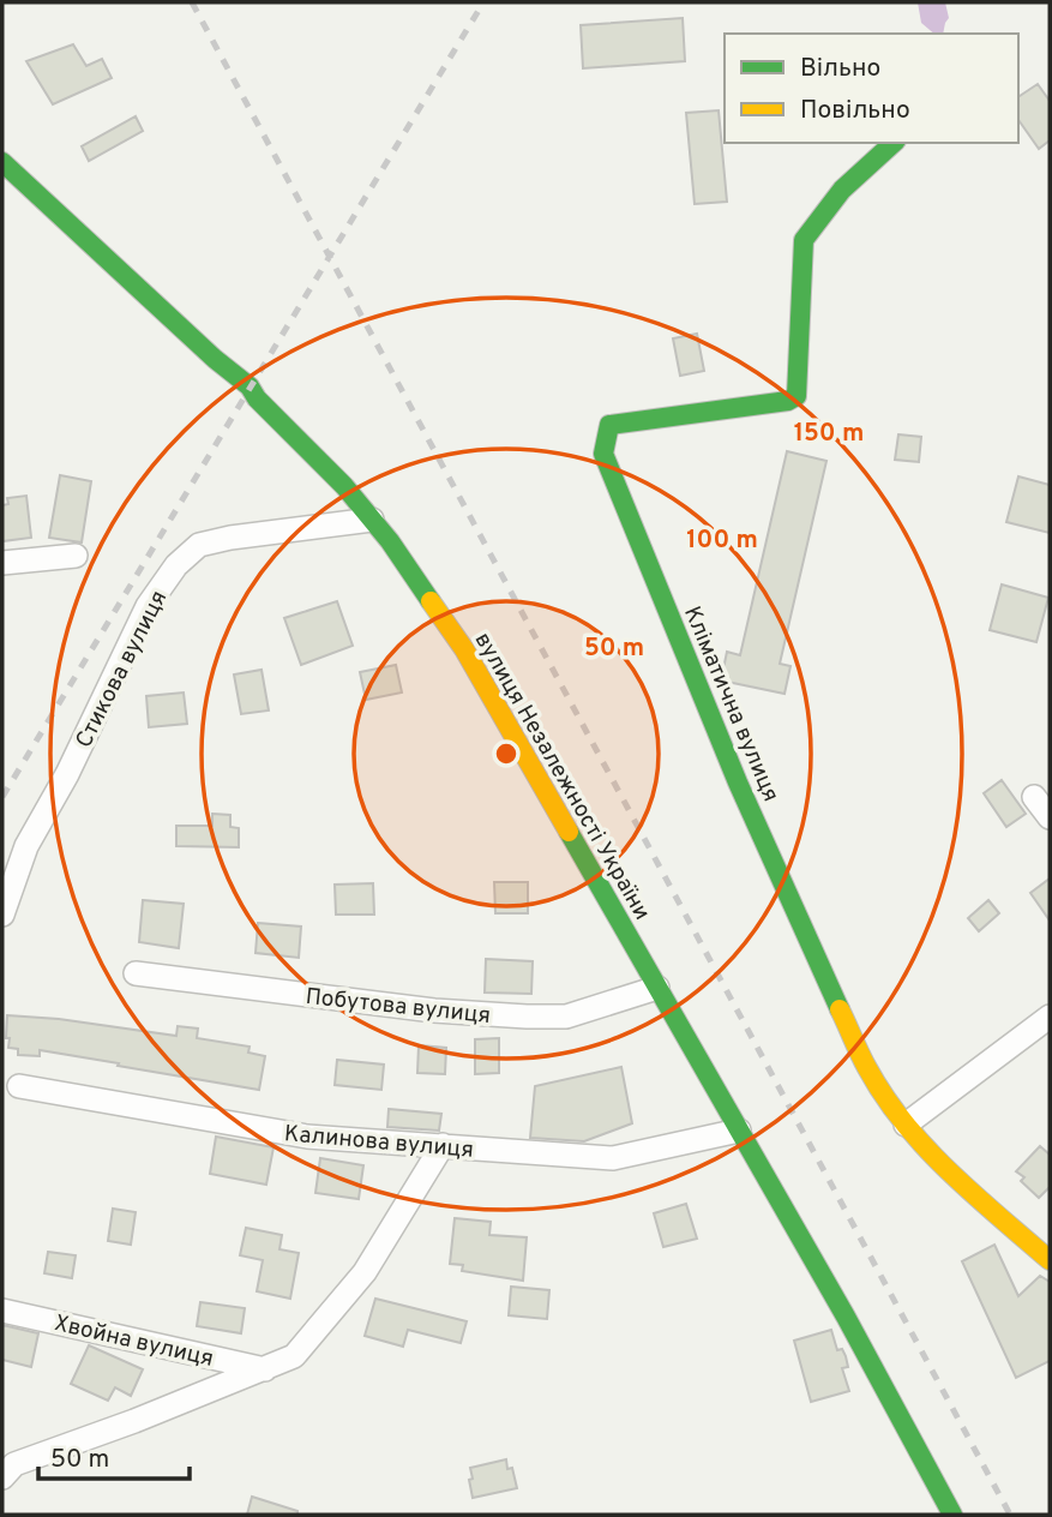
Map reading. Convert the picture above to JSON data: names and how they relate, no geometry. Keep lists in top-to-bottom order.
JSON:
{
  "streets": {
    "main road": ["Кліматична вулиця", "вулиця Незалежності України"],
    "street": [
      "Стикова вулиця",
      "Побутова вулиця",
      "Калинова вулиця",
      "Хвойна вулиця"
    ]
  },
  "crossings": [
    ["Стикова вулиця", "вулиця Незалежності України"],
    ["вулиця Незалежності України", "Побутова вулиця"],
    ["вулиця Незалежності України", "Калинова вулиця"]
  ],
  "legend": ["Вільно", "Повільно"],
  "scale_bar": "50 m",
  "rings": ["150 m", "100 m", "50 m"]
}
